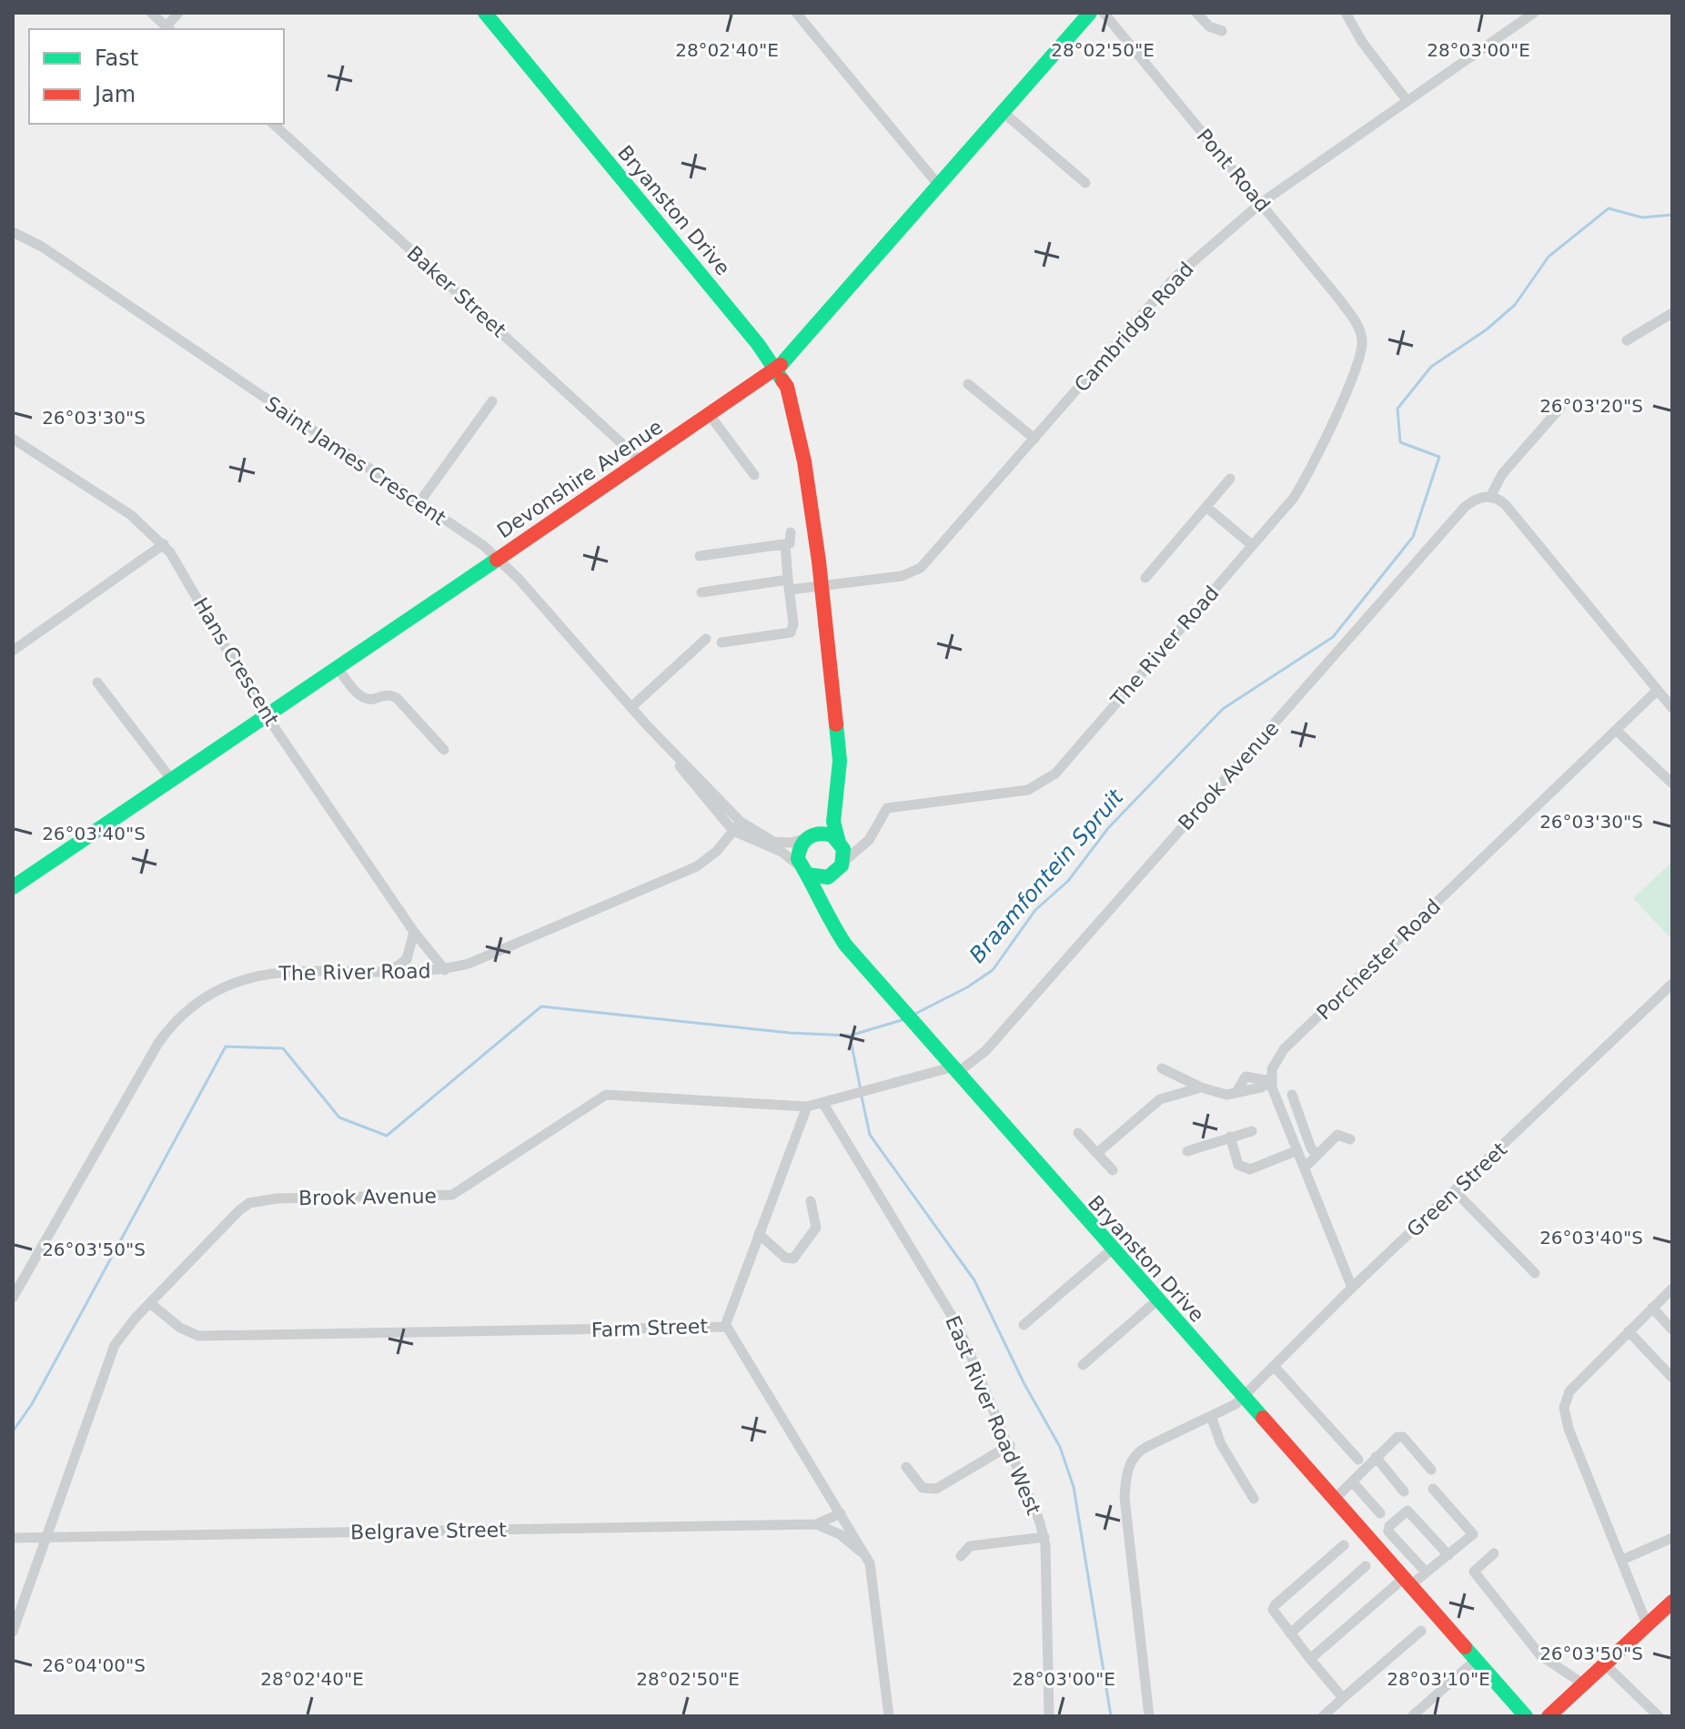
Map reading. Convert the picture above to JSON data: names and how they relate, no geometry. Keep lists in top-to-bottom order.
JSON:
{
  "streets": {
    "main road": ["Bryanston Drive", "Devonshire Avenue"],
    "street": [
      "Pont Road",
      "Baker Street",
      "Cambridge Road",
      "Saint James Crescent",
      "The River Road",
      "Hans Crescent",
      "Brook Avenue",
      "Porchester Road",
      "Green Street",
      "Farm Street",
      "East River Road West",
      "Belgrave Street"
    ]
  },
  "crossings": [
    ["Pont Road", "Cambridge Road"],
    ["Pont Road", "The River Road"],
    ["Bryanston Drive", "Cambridge Road"],
    ["Bryanston Drive", "Saint James Crescent"],
    ["Bryanston Drive", "Devonshire Avenue"],
    ["Bryanston Drive", "The River Road"],
    ["Bryanston Drive", "Brook Avenue"],
    ["Bryanston Drive", "Green Street"],
    ["Baker Street", "Devonshire Avenue"],
    ["Saint James Crescent", "Devonshire Avenue"],
    ["Saint James Crescent", "The River Road"],
    ["Devonshire Avenue", "Hans Crescent"],
    ["The River Road", "Hans Crescent"],
    ["Brook Avenue", "Farm Street"],
    ["Brook Avenue", "East River Road West"],
    ["Brook Avenue", "Belgrave Street"],
    ["Farm Street", "Belgrave Street"]
  ],
  "water": ["Braamfontein Spruit"],
  "legend": ["Fast", "Jam"],
  "coordinates": [
    "28°02'40\"E",
    "28°02'50\"E",
    "28°03'00\"E",
    "26°03'20\"S",
    "26°03'30\"S",
    "26°03'40\"S",
    "26°03'50\"S",
    "26°04'00\"S",
    "28°03'10\"E"
  ]
}
